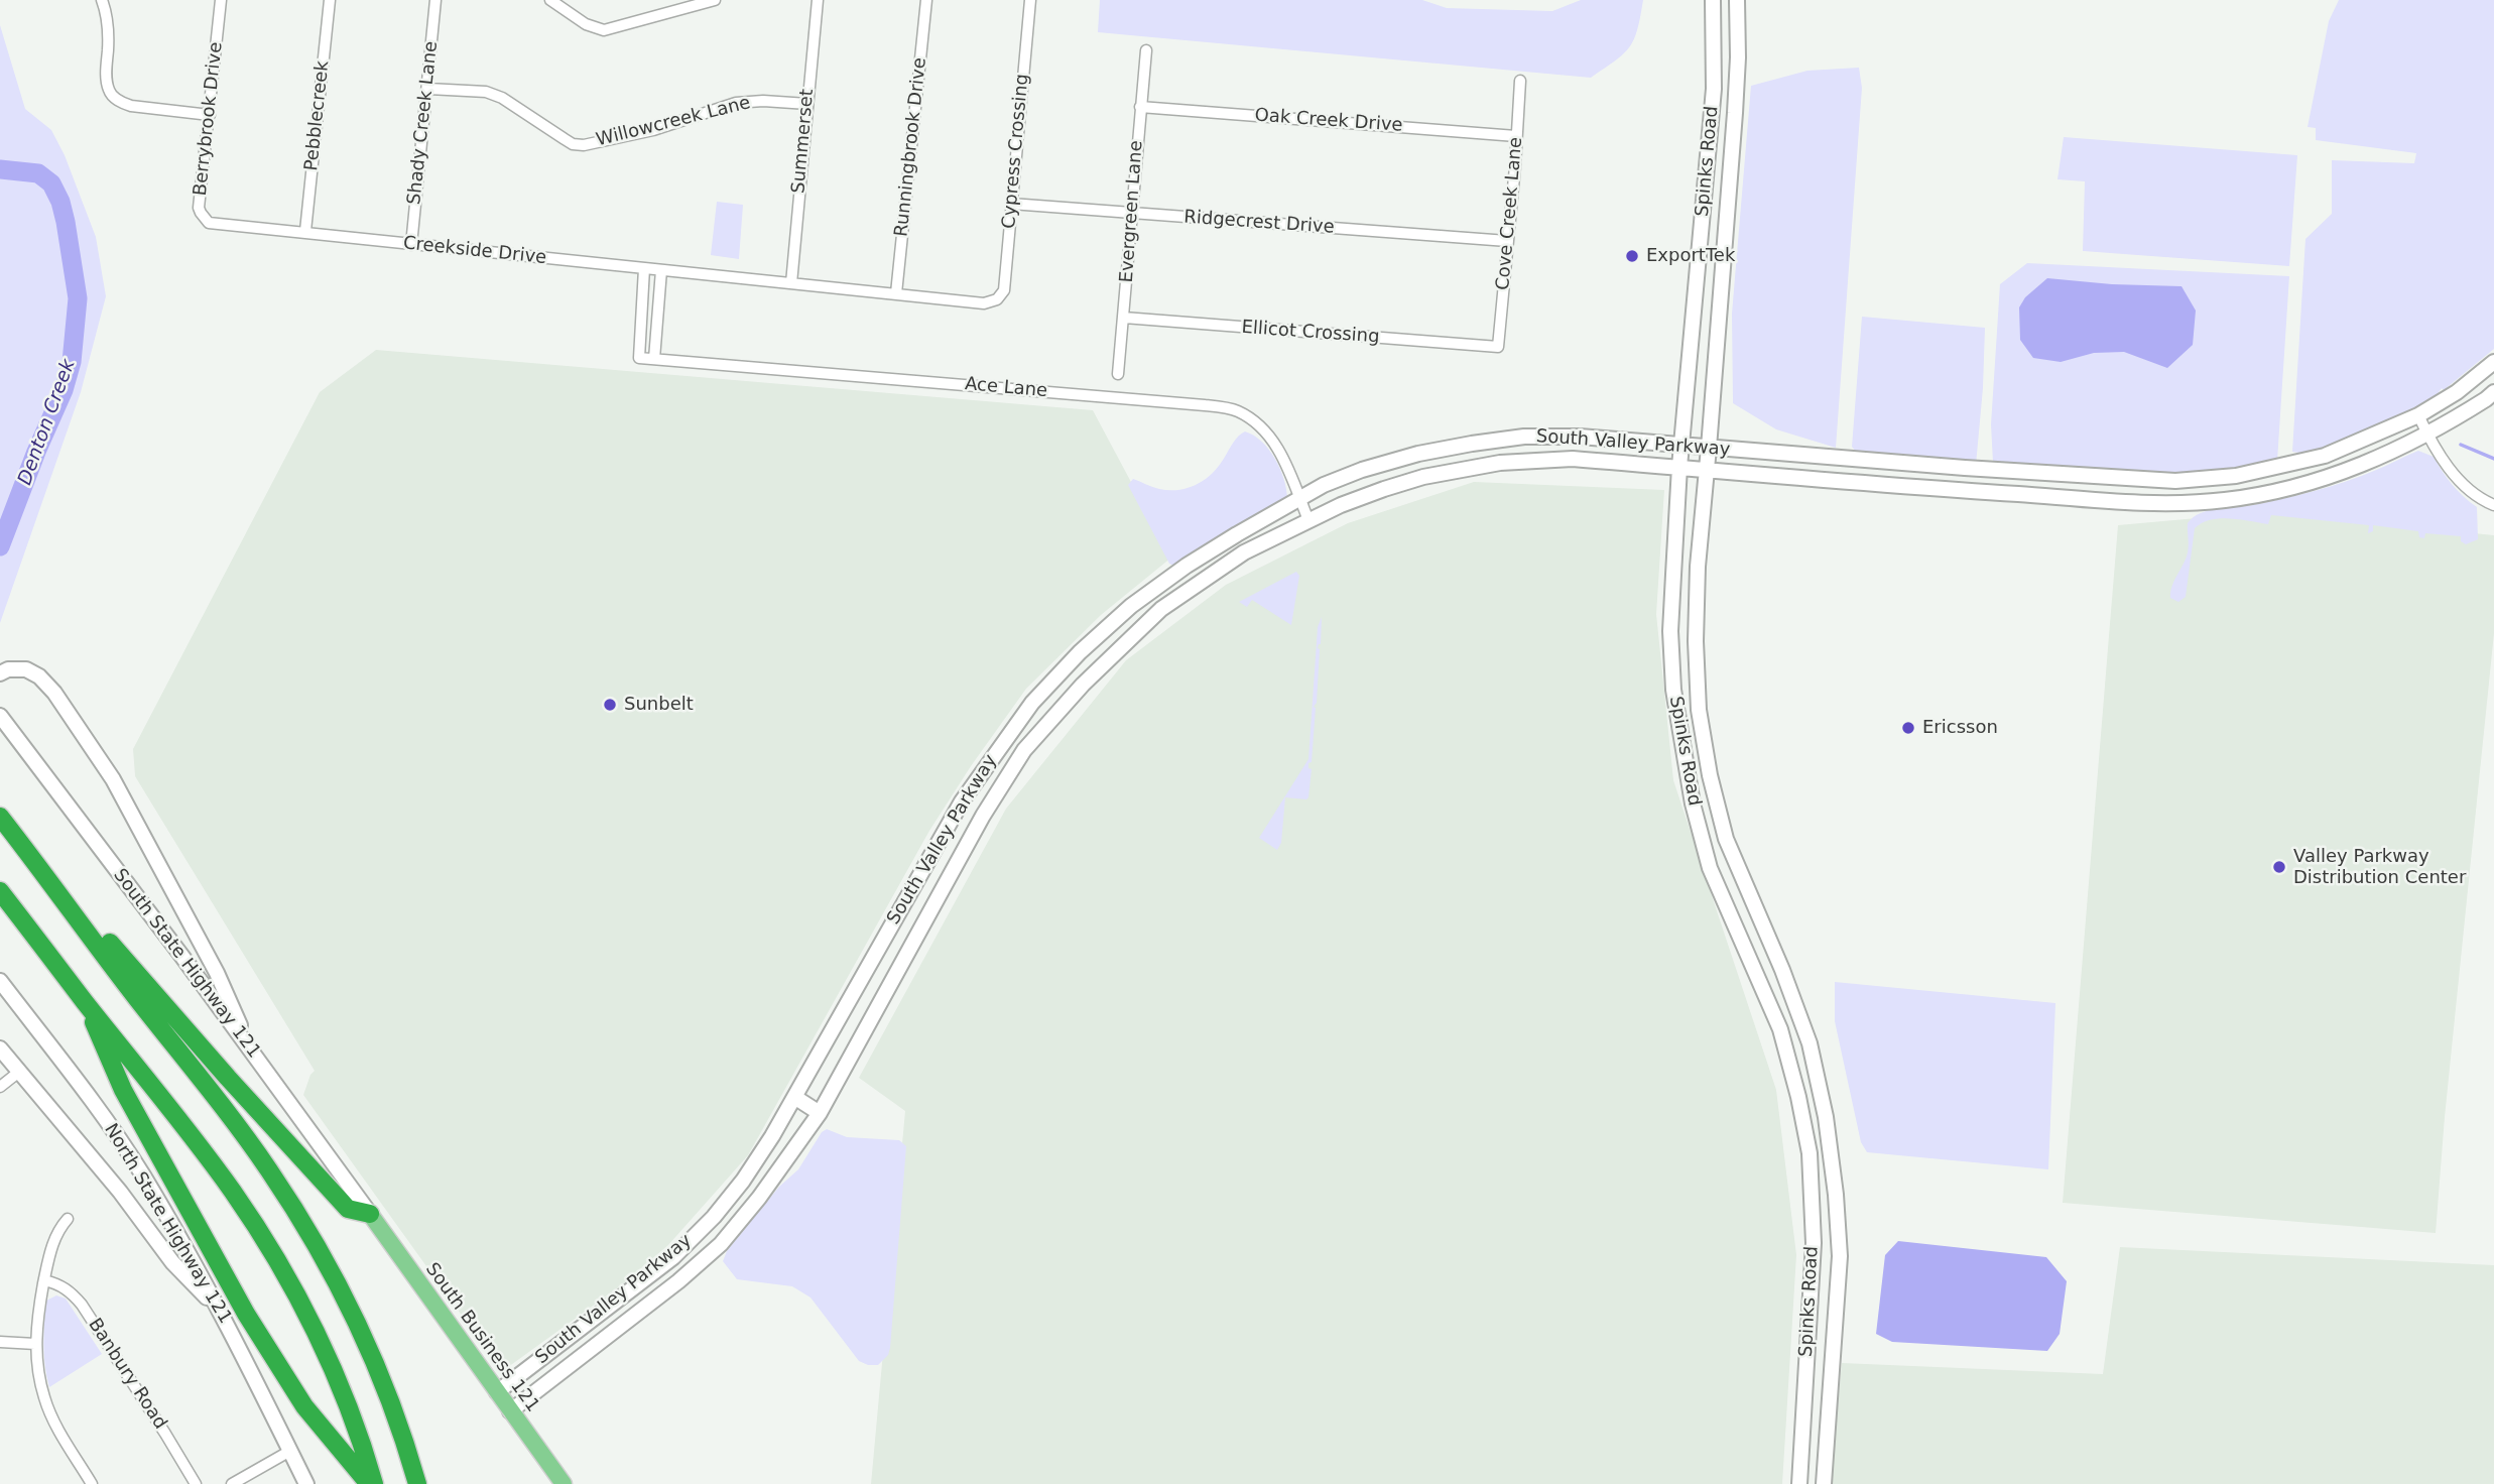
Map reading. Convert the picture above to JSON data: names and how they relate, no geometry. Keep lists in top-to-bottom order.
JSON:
{
  "streets": {
    "main road": [
      "Spinks Road",
      "South Valley Parkway",
      "South State Highway 121",
      "North State Highway 121",
      "South Business 121"
    ],
    "street": [
      "Pebblecreek",
      "Berrybrook Drive",
      "Oak Creek Drive",
      "Willowcreek Lane",
      "Shady Creek Lane",
      "Summerset",
      "Runningbrook Drive",
      "Cypress Crossing",
      "Evergreen Lane",
      "Cove Creek Lane",
      "Ridgecrest Drive",
      "Creekside Drive",
      "Ellicot Crossing",
      "Ace Lane",
      "Banbury Road"
    ]
  },
  "crossings": [
    ["Pebblecreek", "Berrybrook Drive"],
    ["Pebblecreek", "Creekside Drive"],
    ["Berrybrook Drive", "Creekside Drive"],
    ["Oak Creek Drive", "Evergreen Lane"],
    ["Oak Creek Drive", "Cove Creek Lane"],
    ["Willowcreek Lane", "Shady Creek Lane"],
    ["Willowcreek Lane", "Summerset"],
    ["Shady Creek Lane", "Creekside Drive"],
    ["Summerset", "Creekside Drive"],
    ["Runningbrook Drive", "Creekside Drive"],
    ["Cypress Crossing", "Ridgecrest Drive"],
    ["Cypress Crossing", "Creekside Drive"],
    ["Spinks Road", "South Valley Parkway"],
    ["Evergreen Lane", "Ridgecrest Drive"],
    ["Evergreen Lane", "Ellicot Crossing"],
    ["Cove Creek Lane", "Ridgecrest Drive"],
    ["Cove Creek Lane", "Ellicot Crossing"],
    ["Creekside Drive", "Ace Lane"],
    ["Ace Lane", "South Valley Parkway"],
    ["South Valley Parkway", "South Business 121"],
    ["South State Highway 121", "South Business 121"]
  ],
  "water": ["Denton Creek"],
  "places": [
    "ExportTek",
    "Sunbelt",
    "Ericsson",
    "Valley Parkway Distribution Center"
  ]
}
